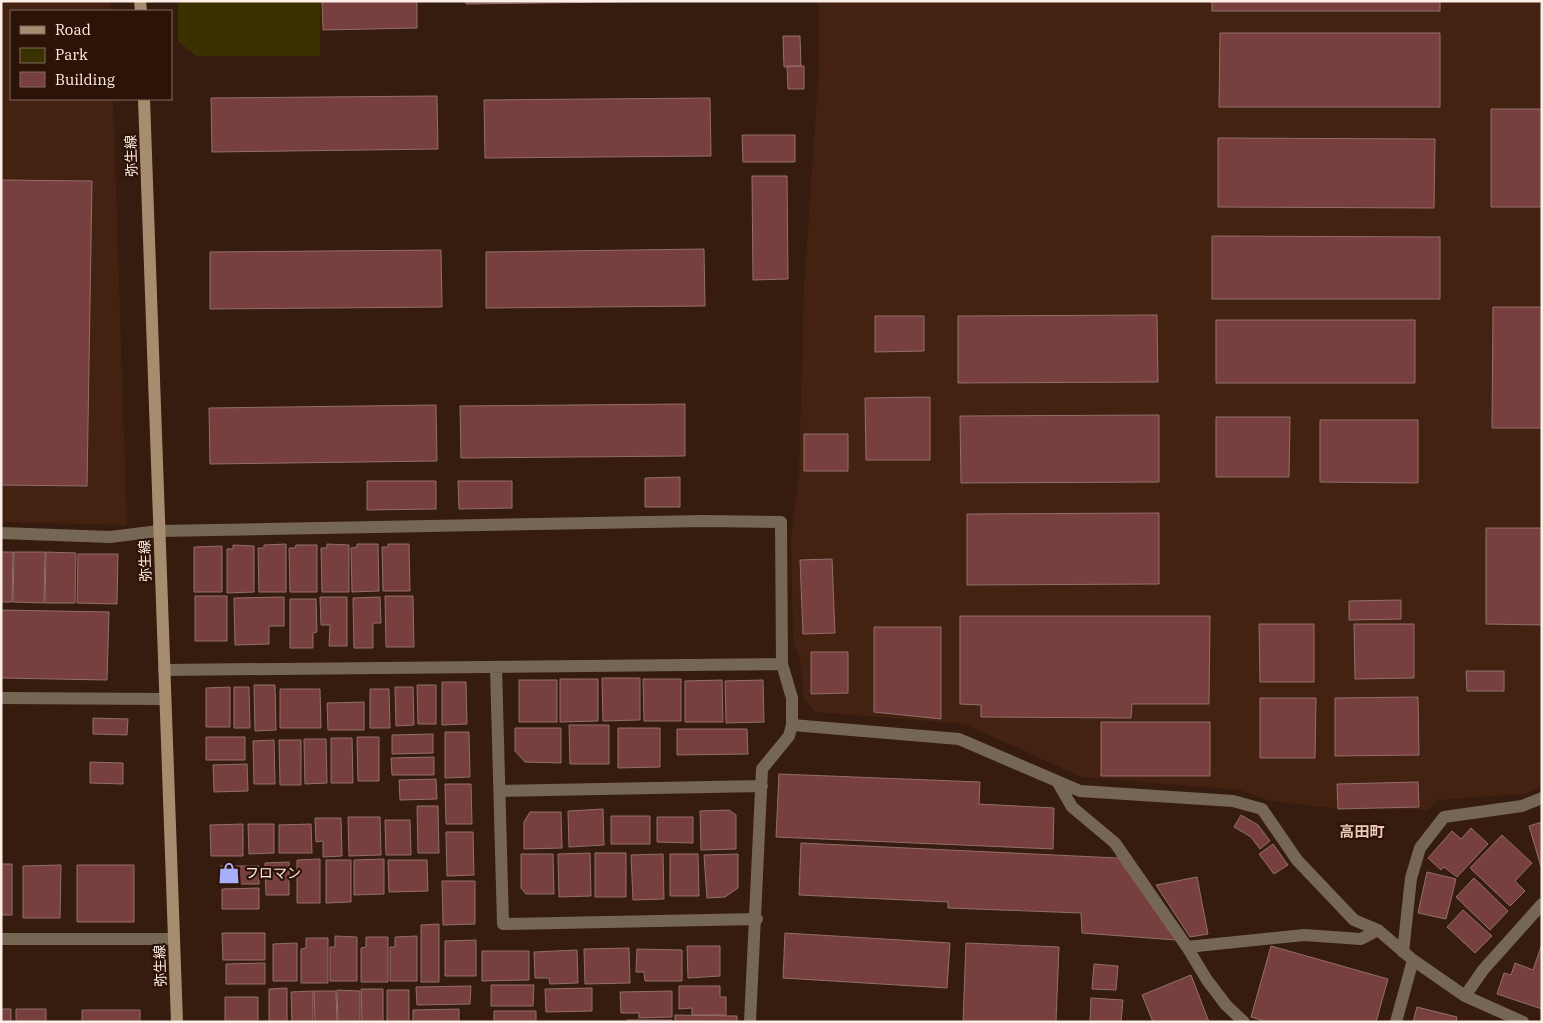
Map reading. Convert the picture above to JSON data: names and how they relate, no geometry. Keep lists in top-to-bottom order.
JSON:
{
  "streets": {
    "street": ["弥生線"]
  },
  "districts": ["高田町"],
  "places": {
    "shop": ["フロマン"]
  },
  "legend": ["Road", "Park", "Building"]
}
